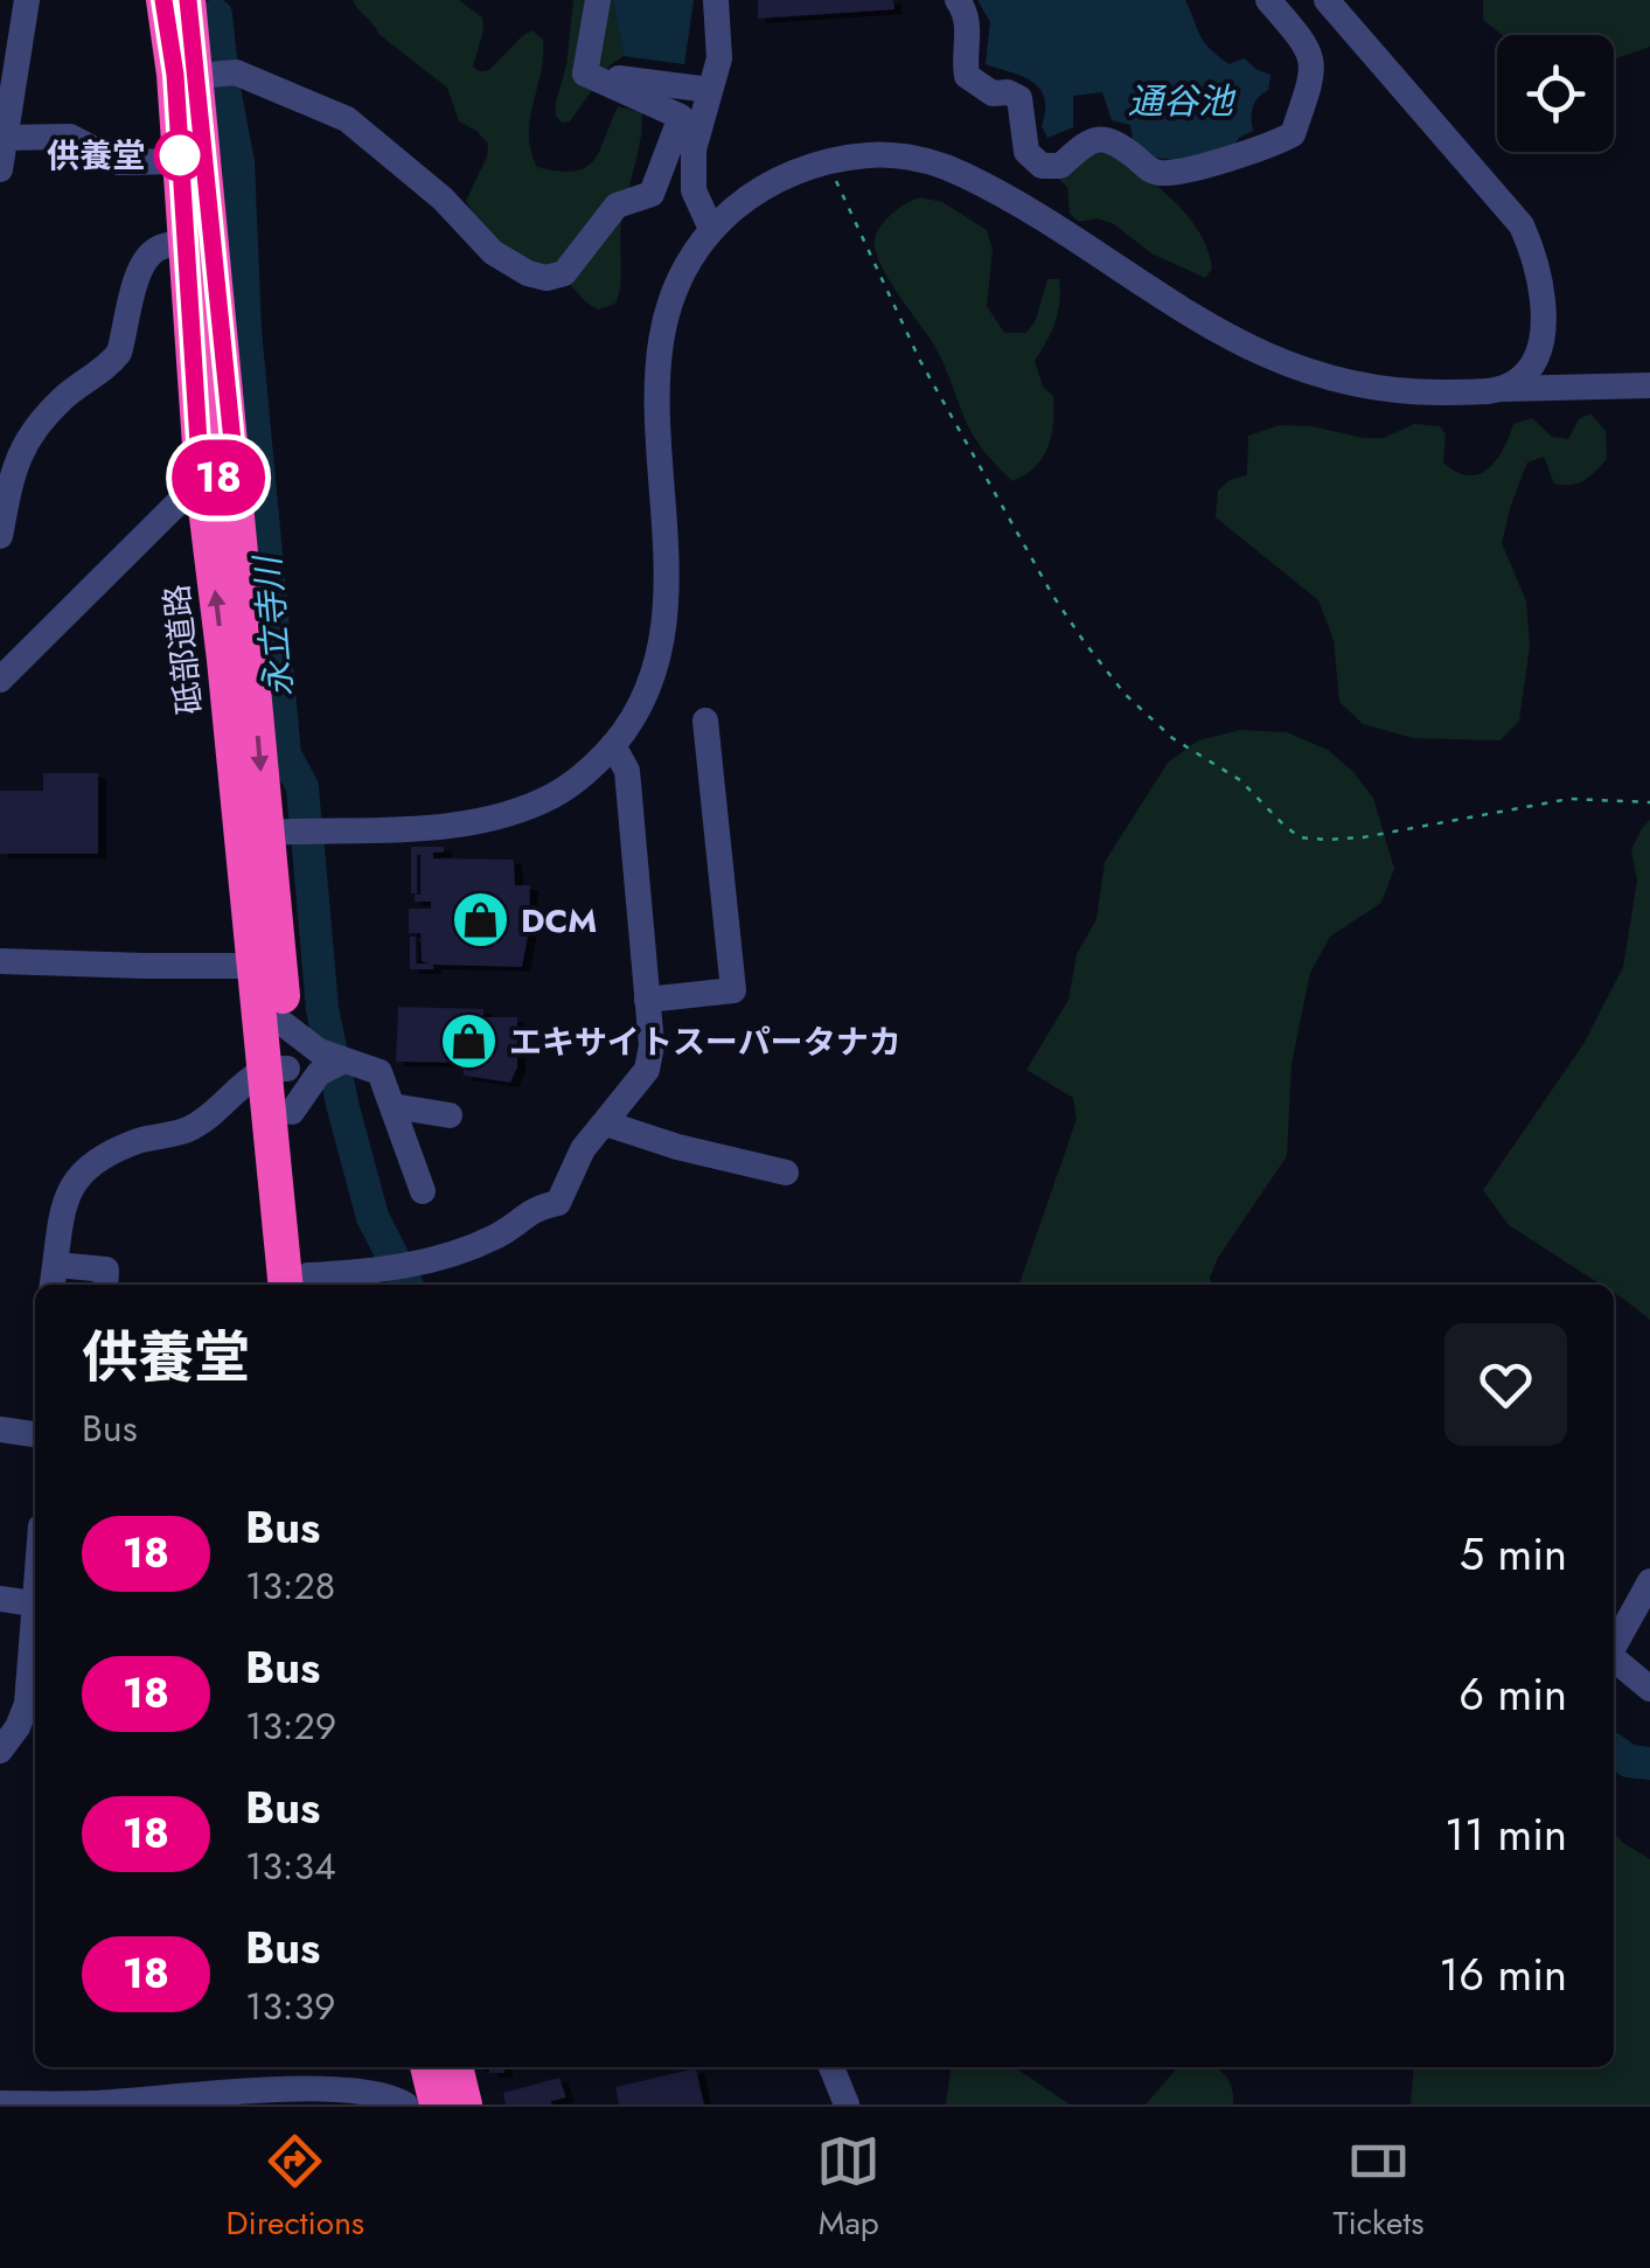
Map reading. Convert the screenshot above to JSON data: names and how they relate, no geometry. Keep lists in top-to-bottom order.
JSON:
{
  "streets": {
    "highway": ["砥部道路"]
  },
  "water": ["通谷池", "永立寺川"],
  "places": {
    "other": ["供養堂"],
    "shop": ["DCM", "エキサイトスーパータナカ"]
  },
  "lines": ["bus line 18"],
  "page": {
    "on_map": "18",
    "heading": ["供養堂", "Bus"],
    "list": [
      {
        "mark": "18",
        "name": "Bus",
        "note": "13:28",
        "value": "5 min"
      },
      {
        "mark": "18",
        "name": "Bus",
        "note": "13:29",
        "value": "6 min"
      },
      {
        "mark": "18",
        "name": "Bus",
        "note": "13:34",
        "value": "11 min"
      },
      {
        "mark": "18",
        "name": "Bus",
        "note": "13:39",
        "value": "16 min"
      }
    ],
    "tabs": ["Directions", "Map", "Tickets"]
  }
}
